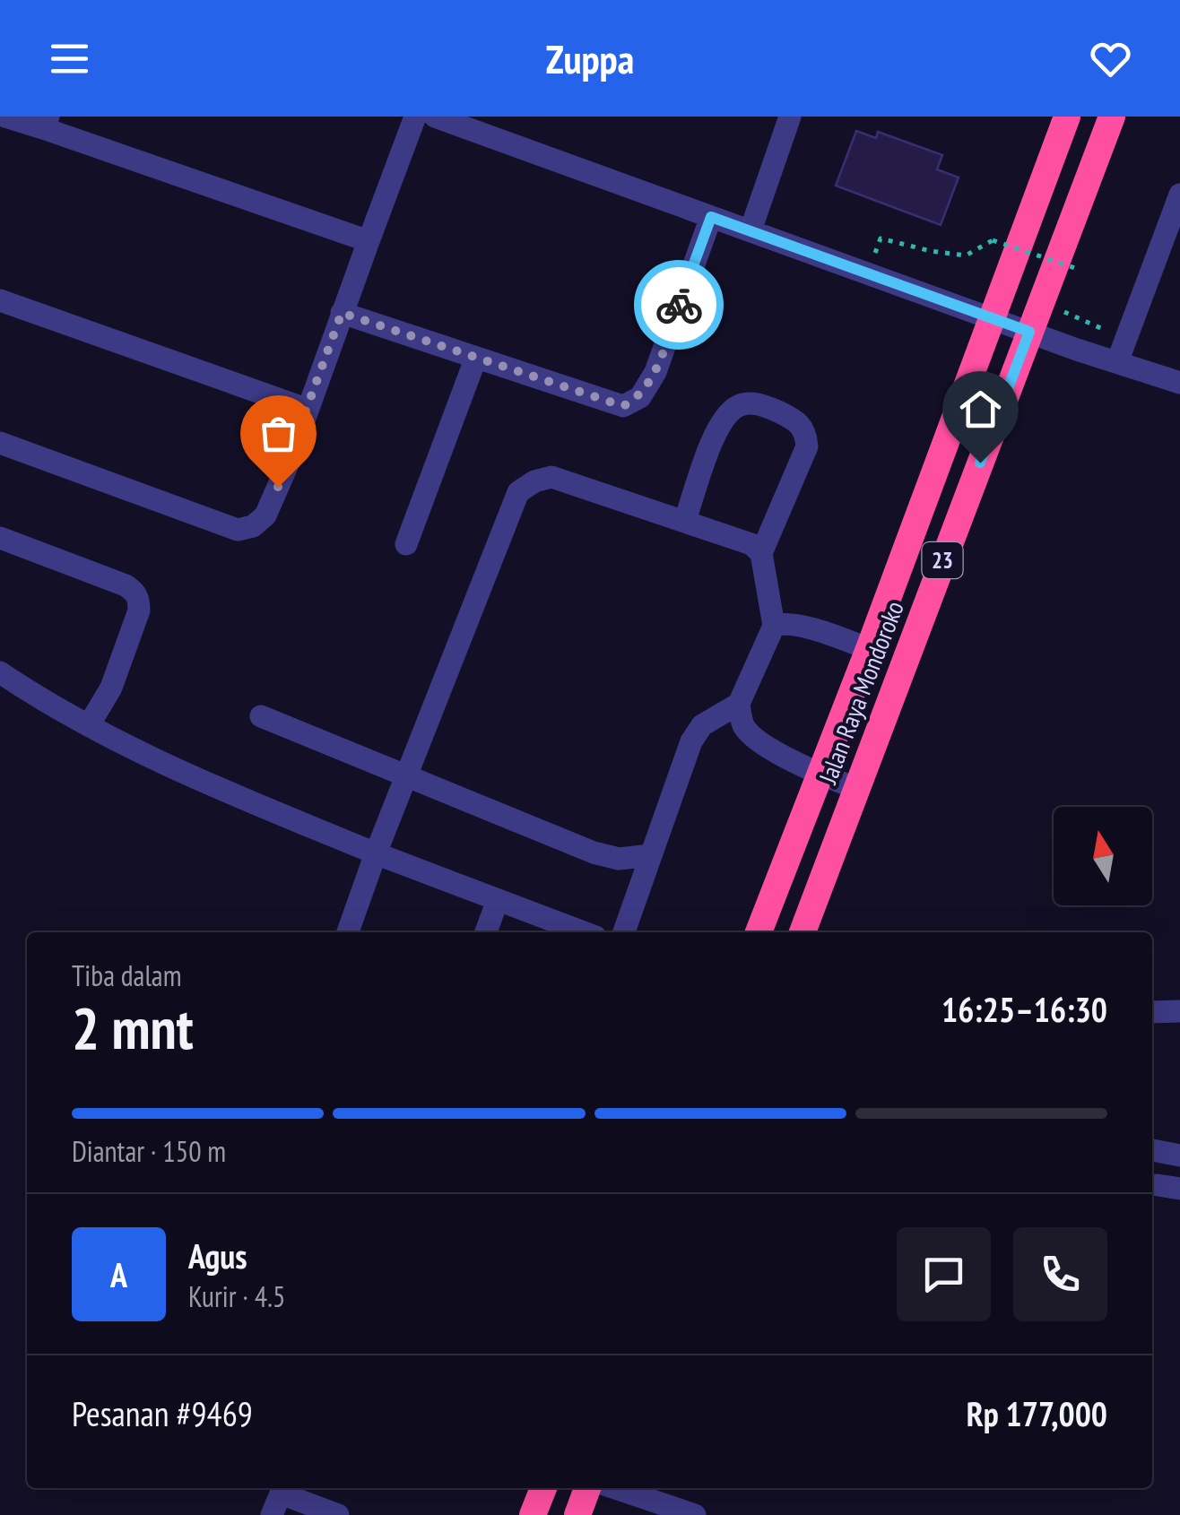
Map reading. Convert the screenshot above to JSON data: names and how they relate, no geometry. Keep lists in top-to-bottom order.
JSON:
{
  "streets": {
    "highway": ["23", "Jalan Raya Mondoroko"]
  },
  "north": "top",
  "page": {
    "header": "Zuppa",
    "heading": ["2 mnt", "Tiba dalam", "16:25–16:30"],
    "panel": [
      "Agus",
      "Kurir · 4.5",
      "Pesanan #9469",
      "Rp 177,000"
    ],
    "bar": "Diantar · 150 m",
    "round": "A"
  }
}
